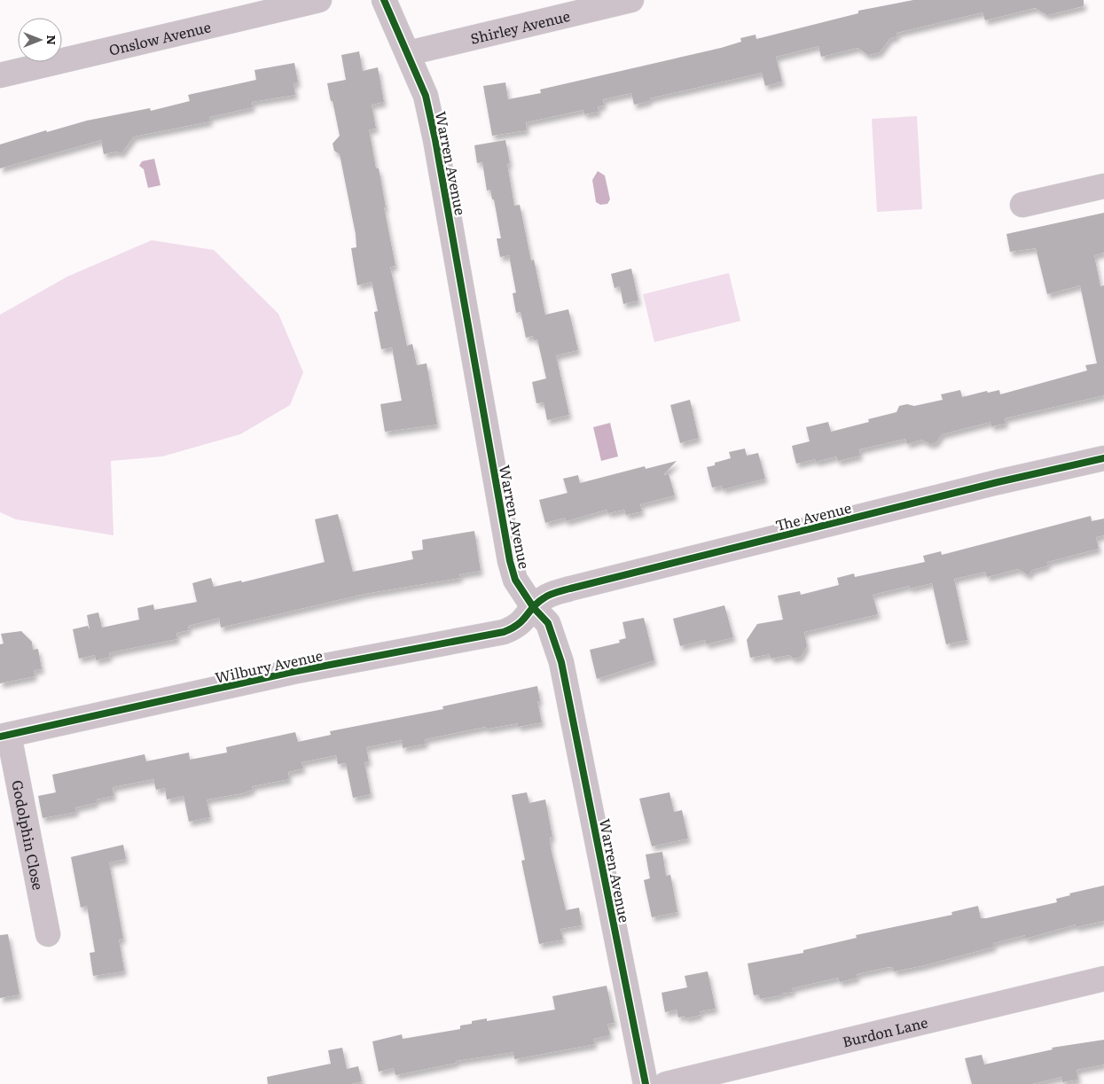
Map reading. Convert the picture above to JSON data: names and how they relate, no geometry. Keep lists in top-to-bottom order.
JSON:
{
  "streets": {
    "street": [
      "Shirley Avenue",
      "Onslow Avenue",
      "Warren Avenue",
      "The Avenue",
      "Wilbury Avenue",
      "Godolphin Close",
      "Burdon Lane"
    ]
  },
  "crossings": [
    ["Shirley Avenue", "Warren Avenue"],
    ["Warren Avenue", "The Avenue"],
    ["Warren Avenue", "Wilbury Avenue"],
    ["The Avenue", "Wilbury Avenue"],
    ["Wilbury Avenue", "Godolphin Close"]
  ],
  "north": "right"
}
